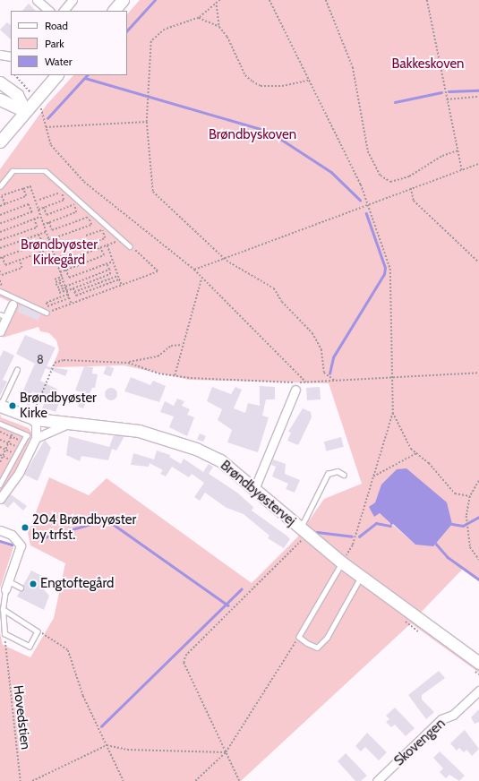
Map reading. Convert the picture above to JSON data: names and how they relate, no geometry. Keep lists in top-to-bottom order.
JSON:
{
  "streets": {
    "street": ["Brøndbyøstervej", "Skovengen"],
    "path": ["Hovedstien"]
  },
  "parks": ["Bakkeskoven", "Brøndbyskoven", "Brøndbyøster Kirkegård"],
  "places": ["Brøndbyøster Kirke", "204 Brøndbyøster by trfst.", "Engtoftegård"],
  "house_numbers": ["8"],
  "legend": ["Road", "Park", "Water"]
}
